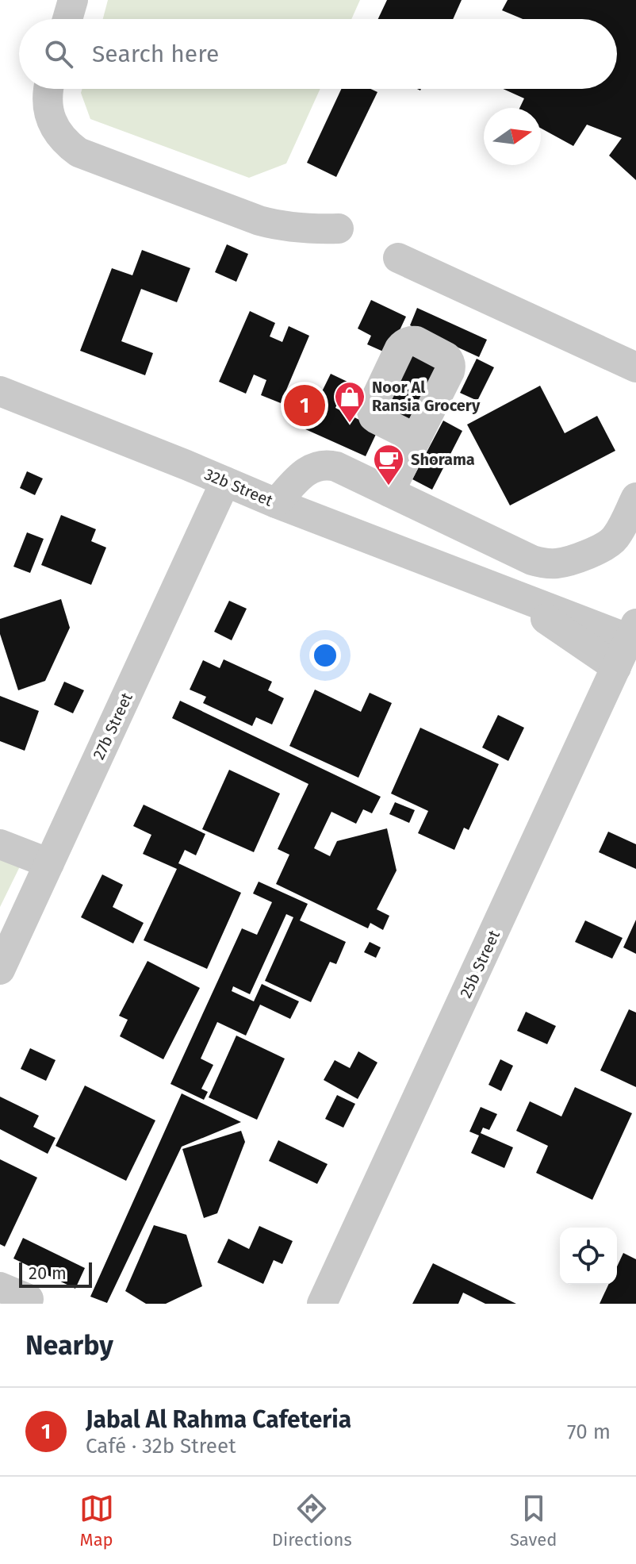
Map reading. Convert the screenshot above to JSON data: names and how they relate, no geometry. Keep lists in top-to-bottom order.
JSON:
{
  "streets": {
    "street": ["32b Street", "27b Street", "25b Street"]
  },
  "crossings": [
    ["32b Street", "27b Street"],
    ["32b Street", "25b Street"]
  ],
  "places": {
    "shop": ["Noor Al Ransia Grocery"],
    "cafe": ["Shorama"]
  },
  "scale_bar": "20 m",
  "north": "right",
  "page": {
    "search": "Search here",
    "pins": "1",
    "scale": "20 m",
    "heading": "Nearby",
    "list": [
      {
        "mark": "1",
        "name": "Jabal Al Rahma Cafeteria",
        "note": "Café · 32b Street",
        "value": "70 m"
      }
    ],
    "nav": ["Map", "Directions", "Saved"]
  }
}
